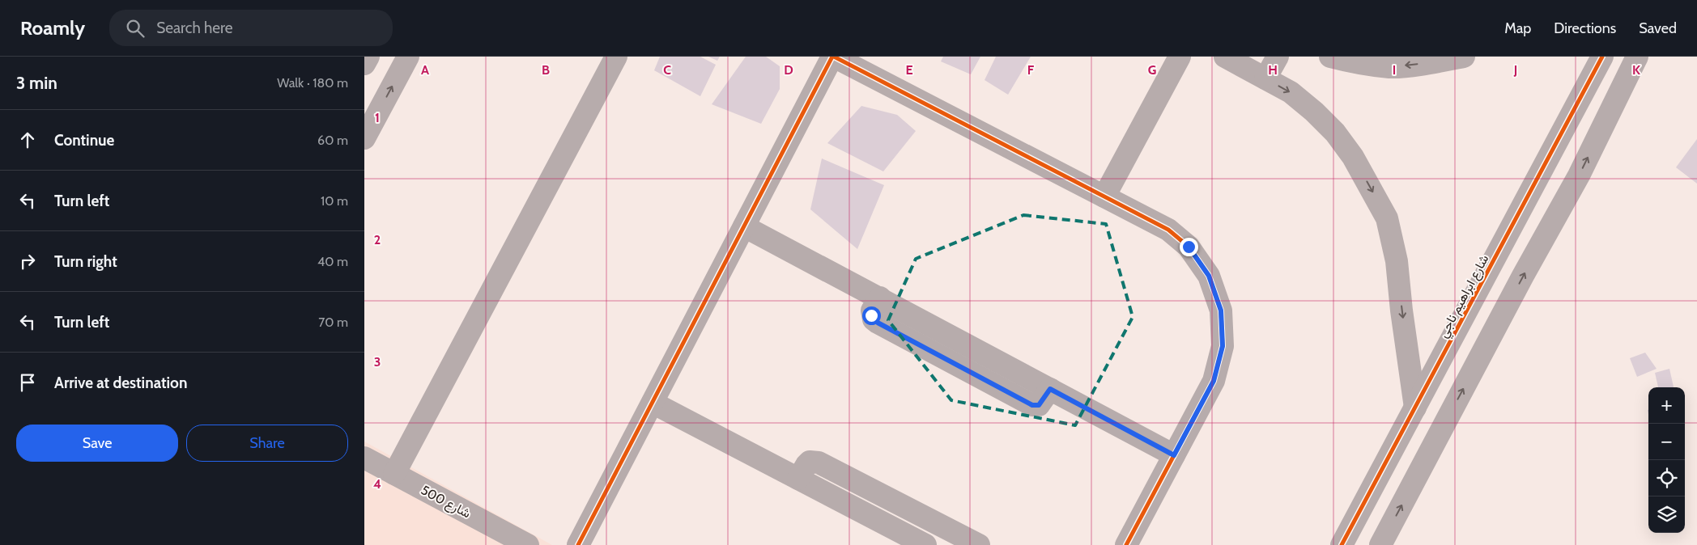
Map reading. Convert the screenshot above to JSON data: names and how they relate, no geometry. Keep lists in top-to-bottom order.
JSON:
{
  "streets": {
    "street": ["شارع ابراهيم ناجي", "شارع 500"]
  },
  "page": {
    "header": "Roamly",
    "search": "Search here",
    "nav": ["Map", "Directions", "Saved"],
    "heading": ["3 min", "Walk · 180 m"],
    "list": [
      ["Continue", "60 m"],
      ["Turn left", "10 m"],
      ["Turn right", "40 m"],
      ["Turn left", "70 m"],
      "Arrive at destination"
    ],
    "map_buttons": ["+", "−"],
    "buttons": ["Save", "Share"]
  },
  "grid": {
    "columns": [
      "A",
      "B",
      "C",
      "D",
      "E",
      "F",
      "G",
      "H",
      "I",
      "J",
      "K"
    ],
    "rows": [
      "1",
      "2",
      "3",
      "4"
    ]
  }
}
